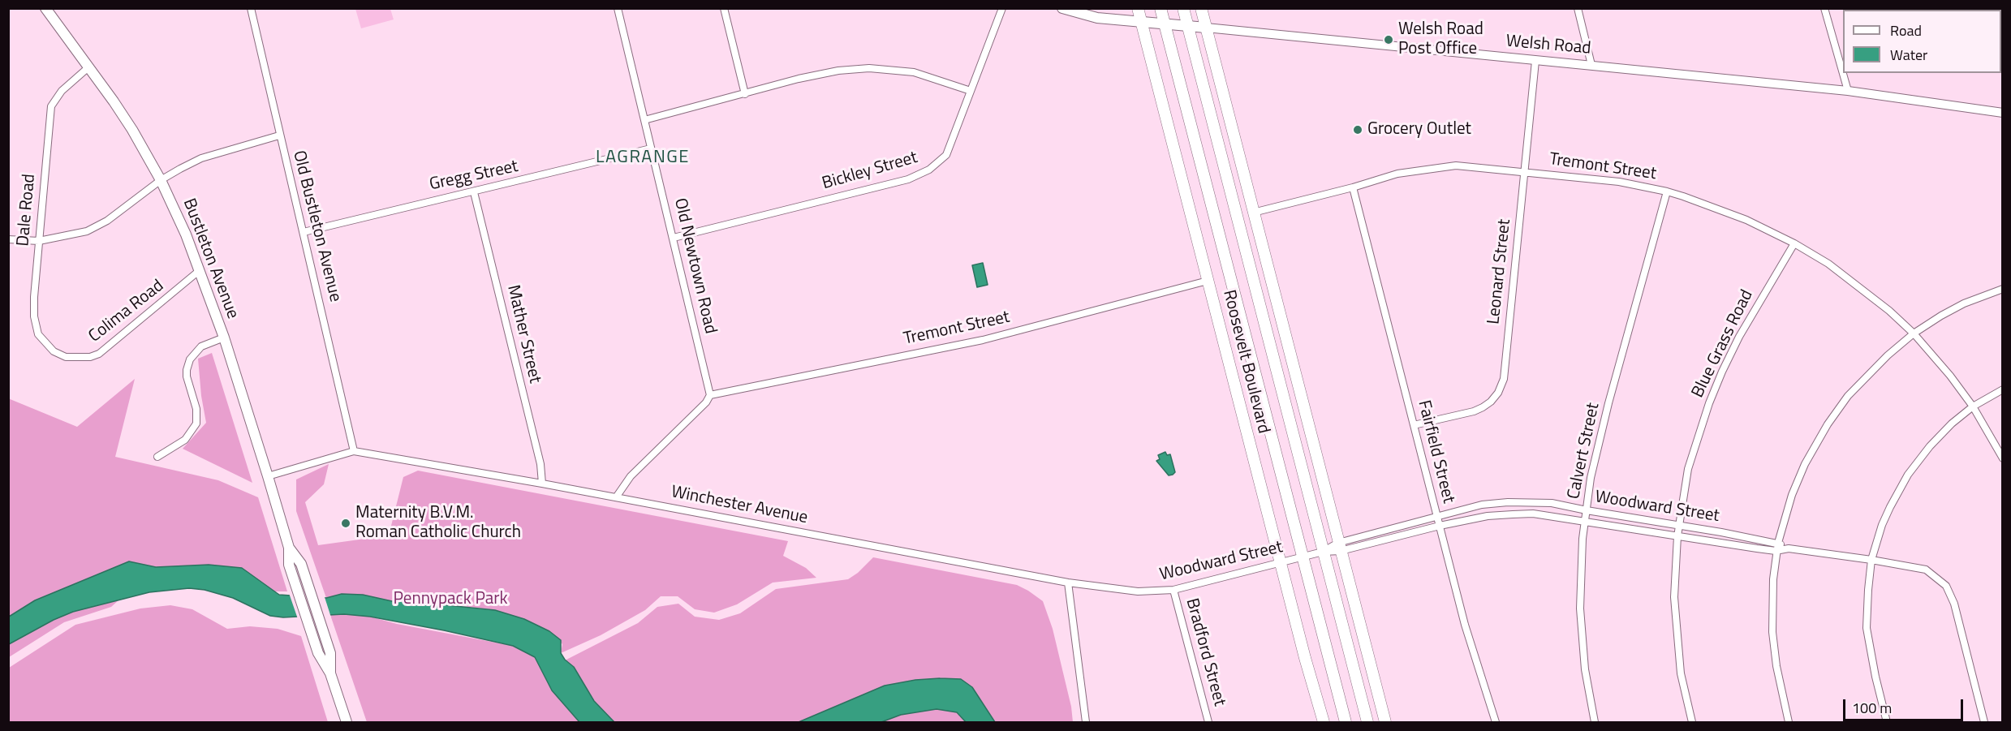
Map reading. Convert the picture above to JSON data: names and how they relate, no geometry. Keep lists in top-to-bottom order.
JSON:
{
  "streets": {
    "highway": ["Roosevelt Boulevard"],
    "main road": ["Welsh Road", "Bustleton Avenue"],
    "street": [
      "Tremont Street",
      "Bickley Street",
      "Gregg Street",
      "Dale Road",
      "Old Bustleton Avenue",
      "Old Newtown Road",
      "Leonard Street",
      "Colima Road",
      "Mather Street",
      "Blue Grass Road",
      "Calvert Street",
      "Fairfield Street",
      "Winchester Avenue",
      "Woodward Street",
      "Bradford Street"
    ]
  },
  "crossings": [
    ["Welsh Road", "Leonard Street"],
    ["Welsh Road", "Roosevelt Boulevard"],
    ["Tremont Street", "Old Newtown Road"],
    ["Tremont Street", "Leonard Street"],
    ["Tremont Street", "Blue Grass Road"],
    ["Tremont Street", "Roosevelt Boulevard"],
    ["Tremont Street", "Calvert Street"],
    ["Tremont Street", "Fairfield Street"],
    ["Bickley Street", "Old Newtown Road"],
    ["Gregg Street", "Old Bustleton Avenue"],
    ["Gregg Street", "Old Newtown Road"],
    ["Gregg Street", "Mather Street"],
    ["Dale Road", "Bustleton Avenue"],
    ["Dale Road", "Colima Road"],
    ["Old Bustleton Avenue", "Winchester Avenue"],
    ["Bustleton Avenue", "Colima Road"],
    ["Bustleton Avenue", "Winchester Avenue"],
    ["Leonard Street", "Fairfield Street"],
    ["Mather Street", "Winchester Avenue"],
    ["Blue Grass Road", "Woodward Street"],
    ["Roosevelt Boulevard", "Woodward Street"],
    ["Calvert Street", "Woodward Street"],
    ["Fairfield Street", "Woodward Street"],
    ["Winchester Avenue", "Woodward Street"],
    ["Woodward Street", "Bradford Street"]
  ],
  "districts": ["LAGRANGE"],
  "parks": ["Pennypack Park"],
  "places": ["Welsh Road Post Office", "Grocery Outlet", "Maternity B.V.M. Roman Catholic Church"],
  "legend": ["Road", "Water"],
  "scale_bar": "100 m"
}
